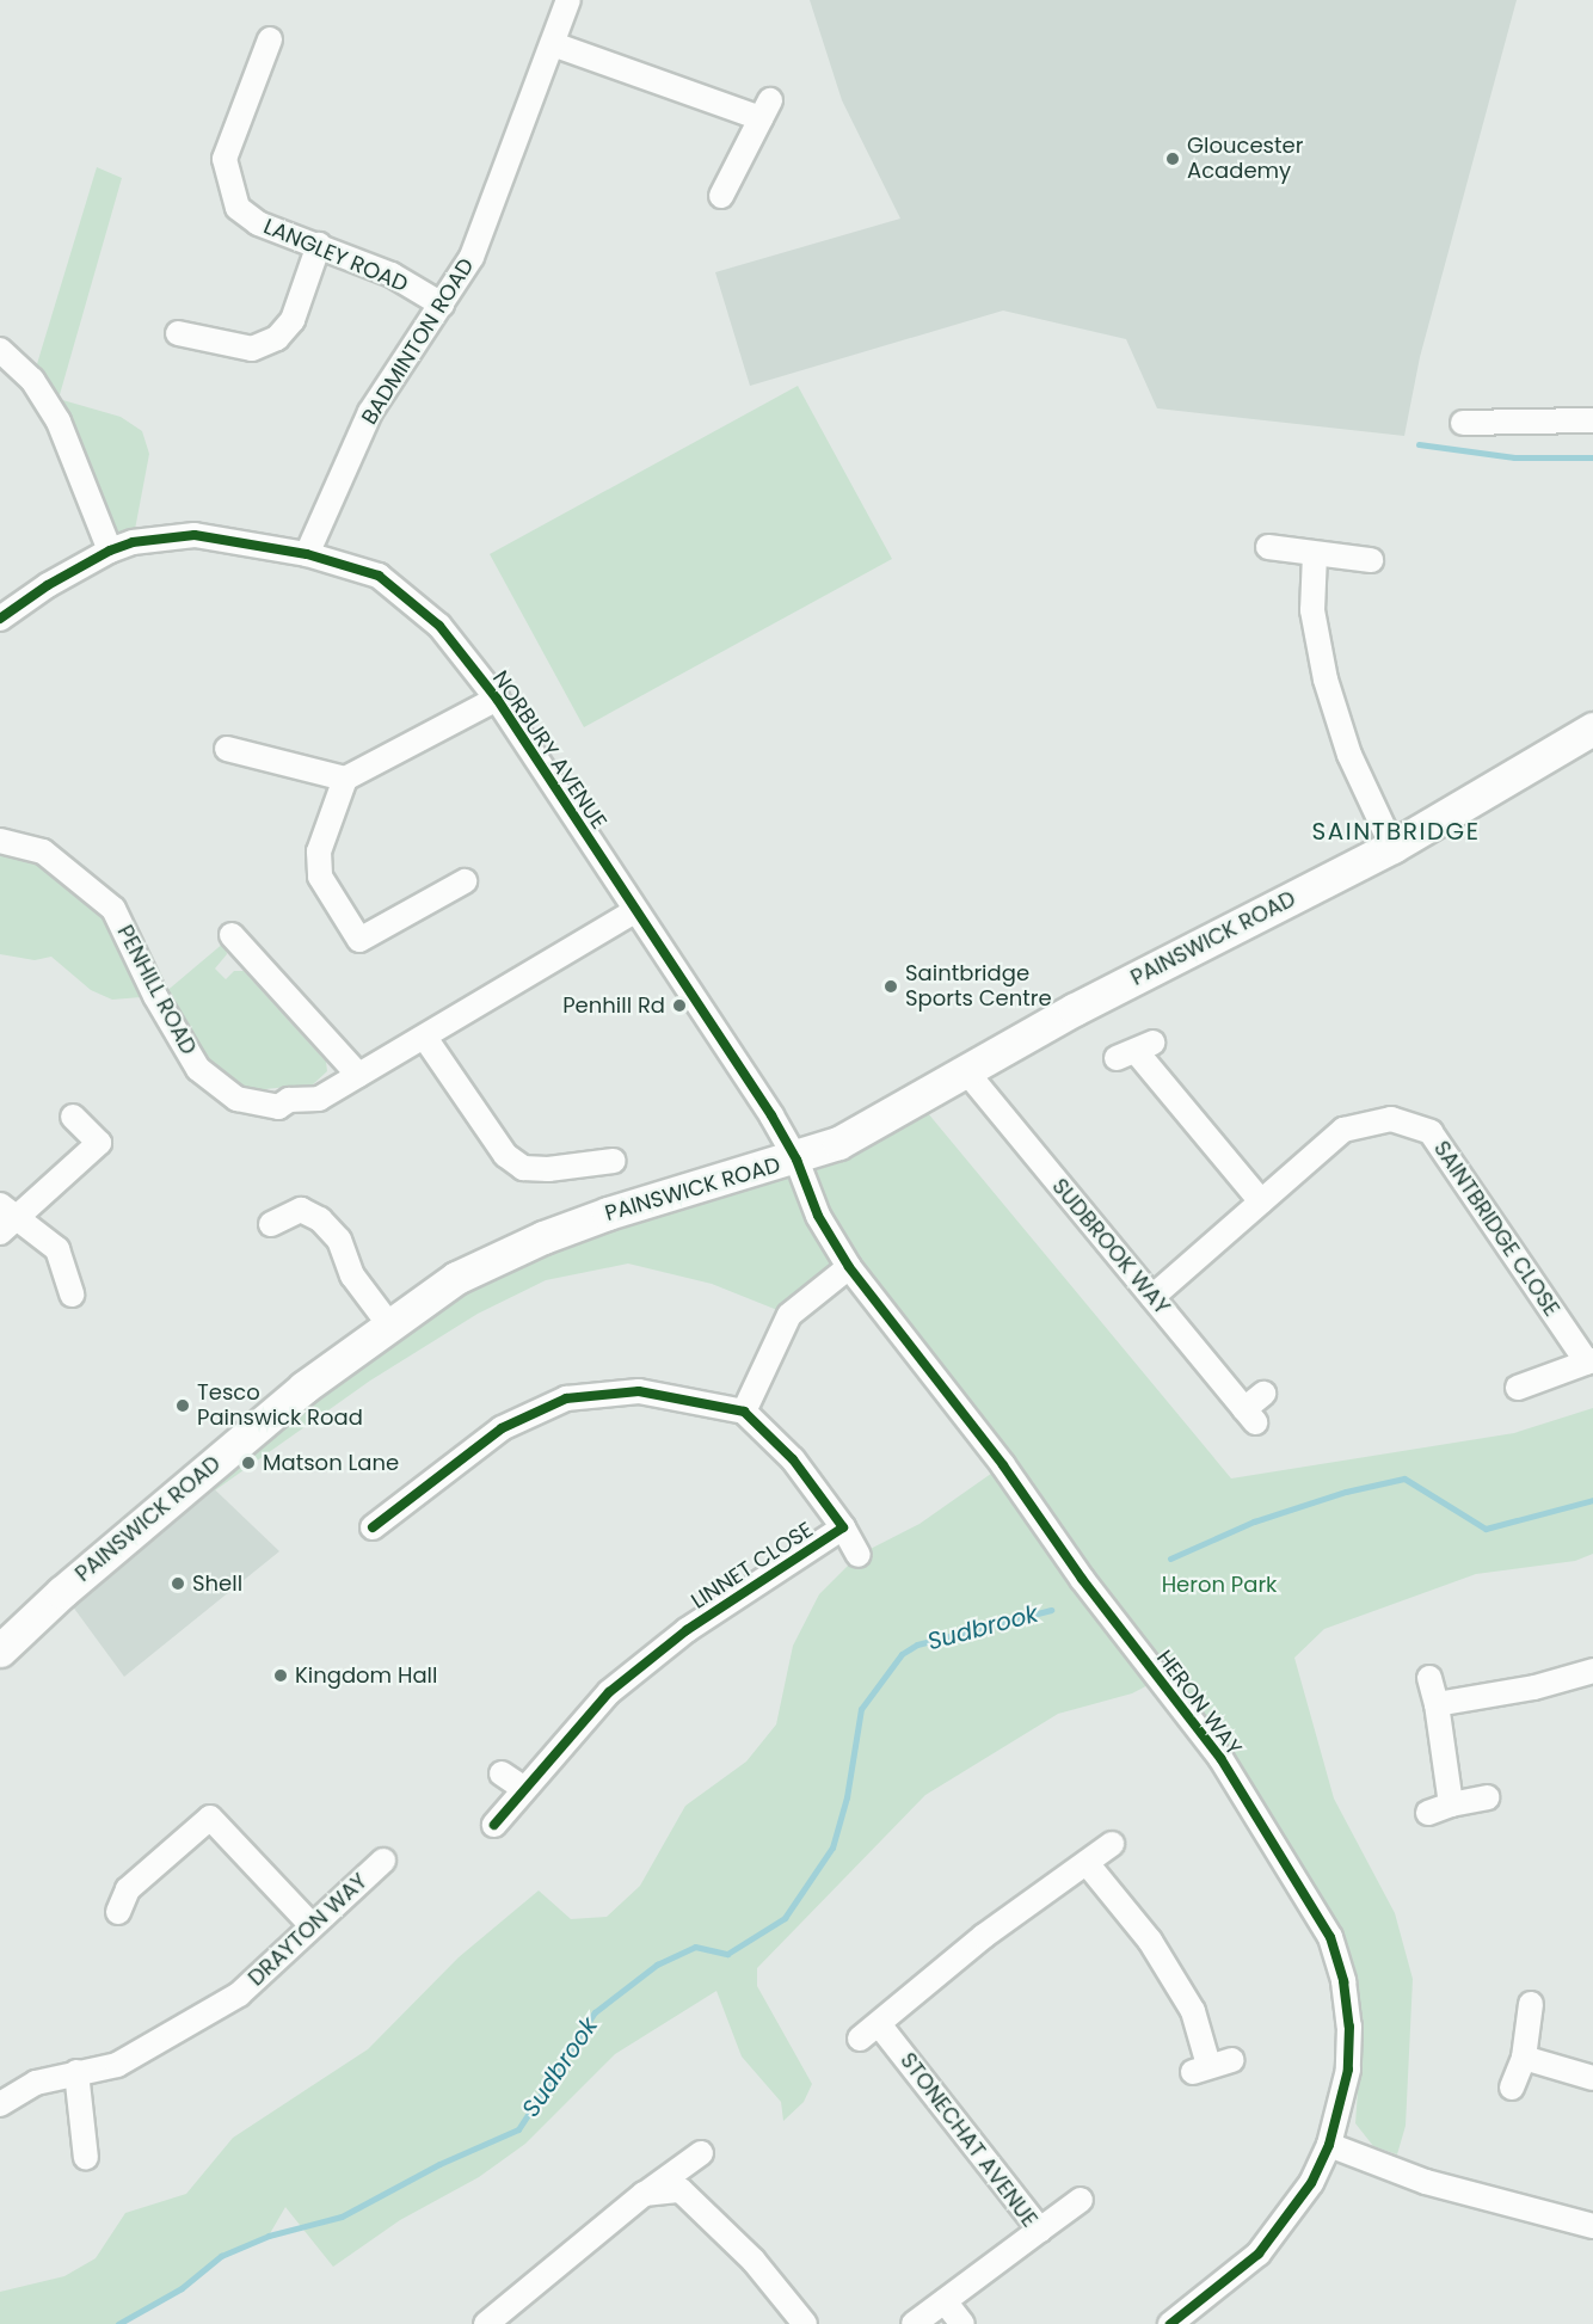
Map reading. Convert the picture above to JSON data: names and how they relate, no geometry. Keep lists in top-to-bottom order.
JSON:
{
  "streets": {
    "main road": ["PAINSWICK ROAD"],
    "street": [
      "LANGLEY ROAD",
      "BADMINTON ROAD",
      "NORBURY AVENUE",
      "PENHILL ROAD",
      "SAINTBRIDGE CLOSE",
      "SUDBROOK WAY",
      "LINNET CLOSE",
      "HERON WAY",
      "DRAYTON WAY",
      "STONECHAT AVENUE"
    ]
  },
  "crossings": [
    ["LANGLEY ROAD", "BADMINTON ROAD"],
    ["BADMINTON ROAD", "NORBURY AVENUE"],
    ["NORBURY AVENUE", "PAINSWICK ROAD"],
    ["NORBURY AVENUE", "PENHILL ROAD"],
    ["NORBURY AVENUE", "HERON WAY"],
    ["PAINSWICK ROAD", "SUDBROOK WAY"],
    ["PAINSWICK ROAD", "HERON WAY"],
    ["SAINTBRIDGE CLOSE", "SUDBROOK WAY"]
  ],
  "districts": ["SAINTBRIDGE"],
  "water": ["Sudbrook"],
  "parks": ["Heron Park"],
  "places": [
    "Gloucester Academy",
    "Saintbridge Sports Centre",
    "Penhill Rd",
    "Tesco Painswick Road",
    "Matson Lane",
    "Shell",
    "Kingdom Hall"
  ]
}
